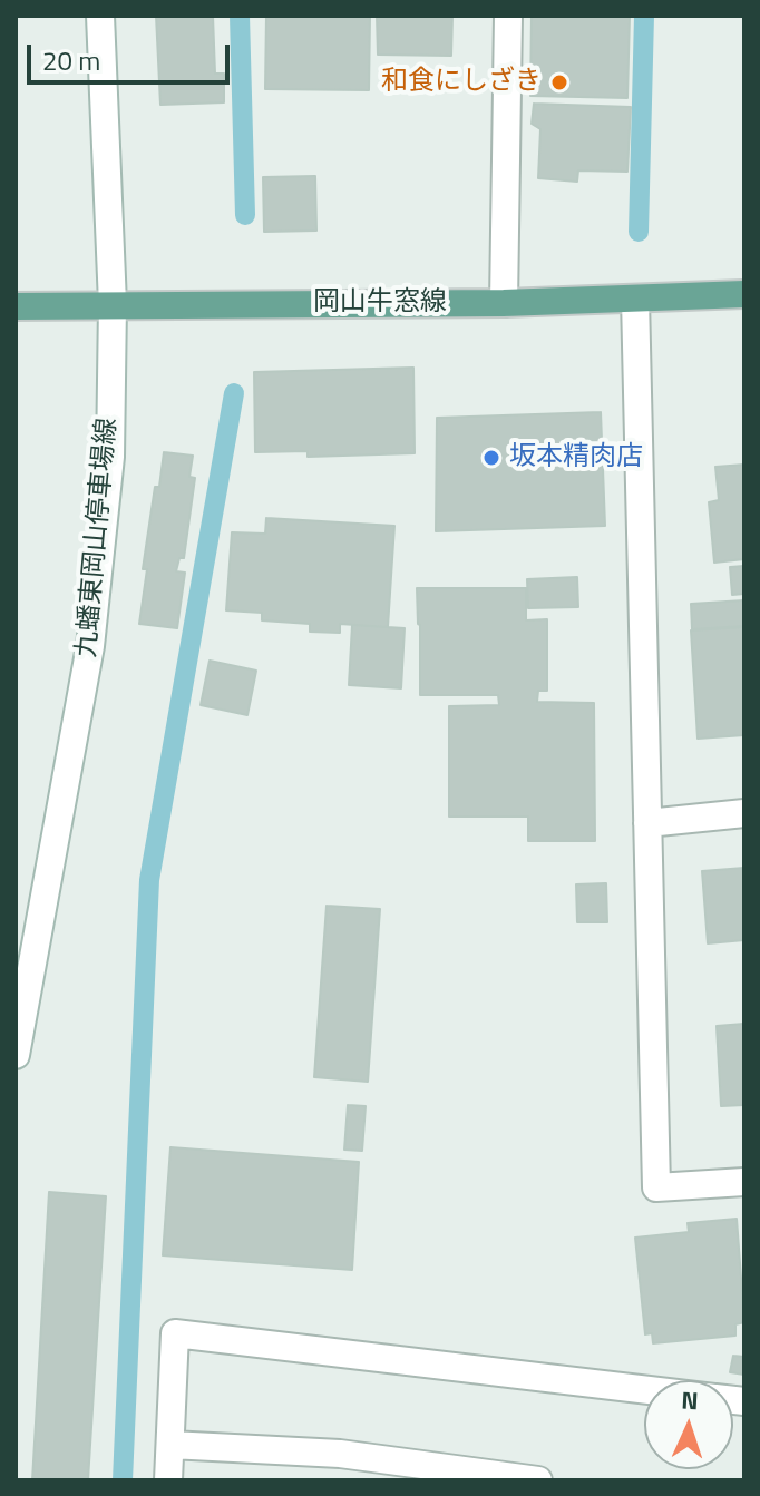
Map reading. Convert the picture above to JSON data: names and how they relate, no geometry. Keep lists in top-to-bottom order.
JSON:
{
  "streets": {
    "main road": ["岡山牛窓線"],
    "street": ["九蟠東岡山停車場線"]
  },
  "crossings": [
    ["岡山牛窓線", "九蟠東岡山停車場線"]
  ],
  "places": ["和食にしざき", "坂本精肉店"],
  "scale_bar": "20 m",
  "north": "top"
}
